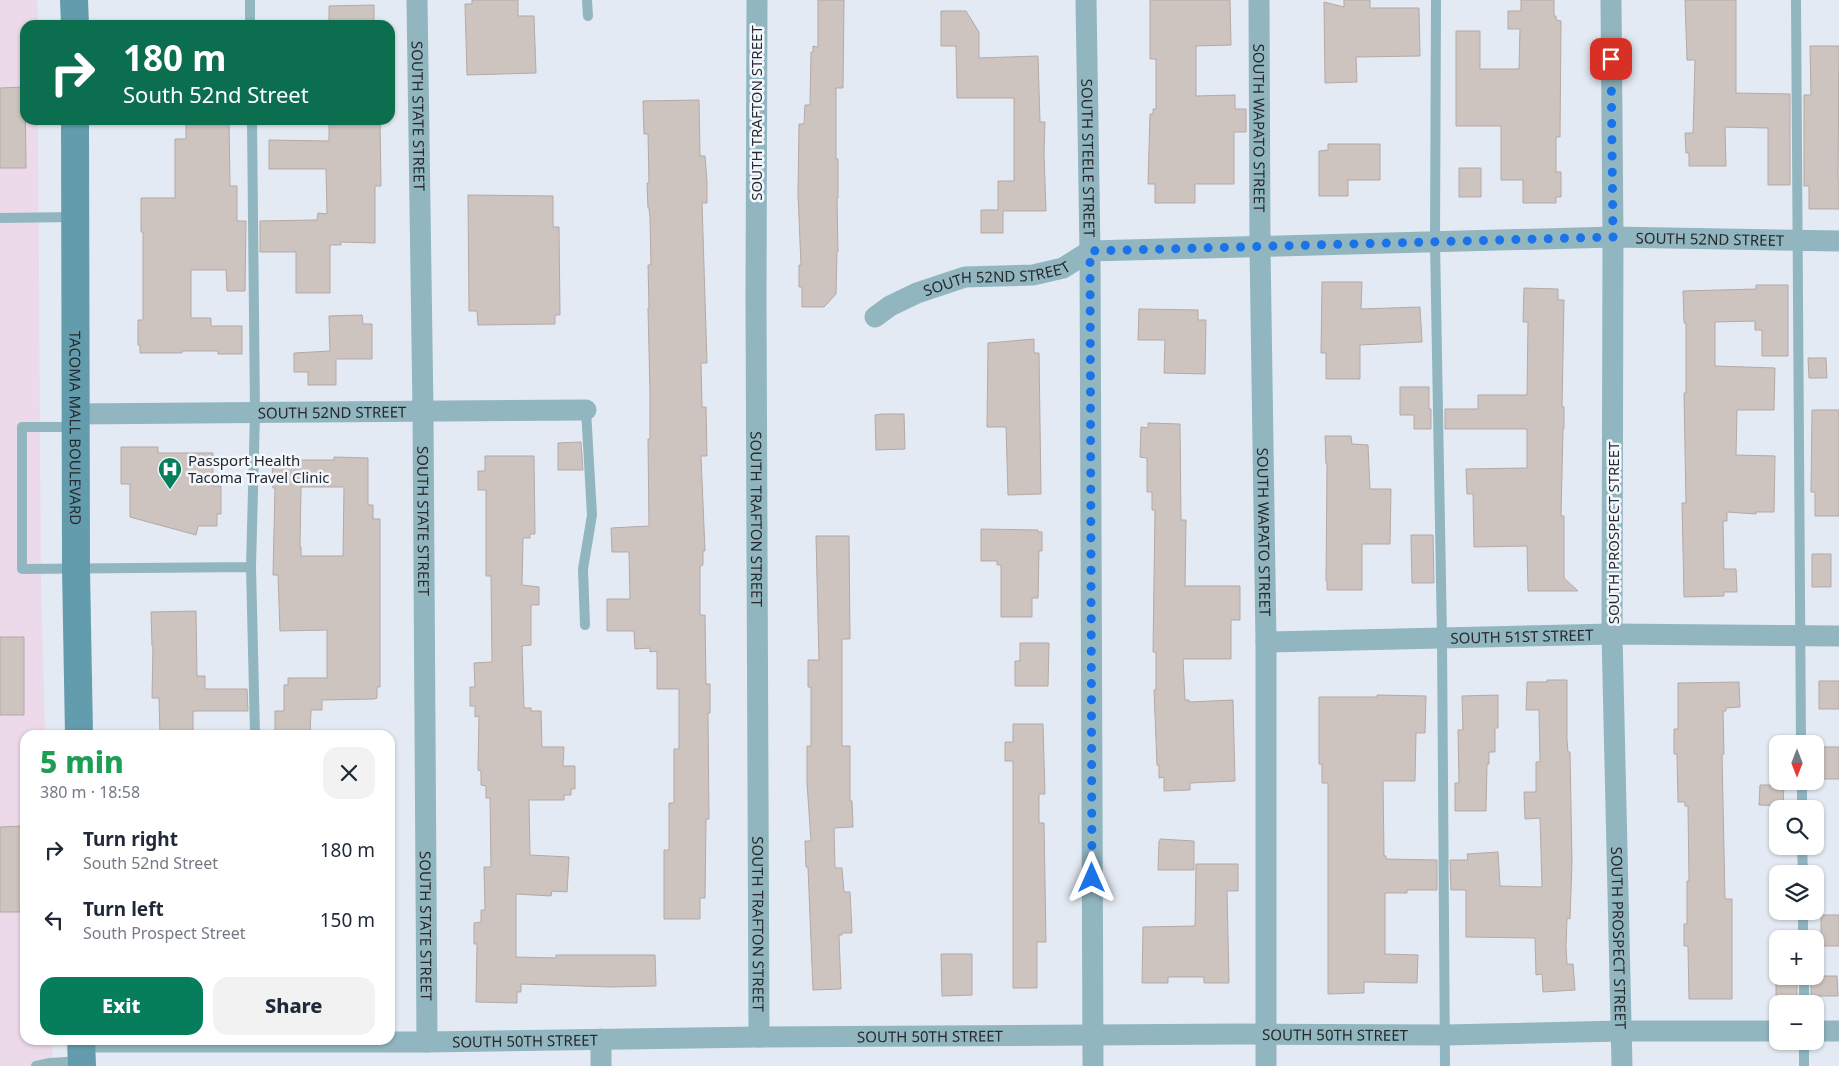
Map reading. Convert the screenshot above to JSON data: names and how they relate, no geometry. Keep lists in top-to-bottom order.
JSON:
{
  "streets": {
    "main road": ["TACOMA MALL BOULEVARD"],
    "street": [
      "SOUTH TRAFTON STREET",
      "SOUTH STATE STREET",
      "SOUTH WAPATO STREET",
      "SOUTH STEELE STREET",
      "SOUTH 52ND STREET",
      "SOUTH PROSPECT STREET",
      "SOUTH 51ST STREET",
      "SOUTH 50TH STREET"
    ]
  },
  "crossings": [
    ["SOUTH TRAFTON STREET", "SOUTH 50TH STREET"],
    ["SOUTH STATE STREET", "SOUTH 52ND STREET"],
    ["SOUTH STATE STREET", "SOUTH 50TH STREET"],
    ["SOUTH WAPATO STREET", "SOUTH 52ND STREET"],
    ["SOUTH WAPATO STREET", "SOUTH 51ST STREET"],
    ["SOUTH WAPATO STREET", "SOUTH 50TH STREET"],
    ["SOUTH STEELE STREET", "SOUTH 52ND STREET"],
    ["SOUTH STEELE STREET", "SOUTH 50TH STREET"],
    ["SOUTH 52ND STREET", "TACOMA MALL BOULEVARD"],
    ["SOUTH 52ND STREET", "SOUTH PROSPECT STREET"],
    ["SOUTH PROSPECT STREET", "SOUTH 51ST STREET"],
    ["SOUTH PROSPECT STREET", "SOUTH 50TH STREET"]
  ],
  "places": {
    "hospital": ["Passport Health Tacoma Travel Clinic"]
  },
  "north": "bottom",
  "page": {
    "turn": ["180 m", "South 52nd Street"],
    "heading": ["5 min", "380 m · 18:58"],
    "map_buttons": ["+", "−"],
    "list": [
      {
        "name": "Turn right",
        "note": "South 52nd Street",
        "value": "180 m"
      },
      {
        "name": "Turn left",
        "note": "South Prospect Street",
        "value": "150 m"
      }
    ],
    "buttons": ["Exit", "Share"]
  }
}
